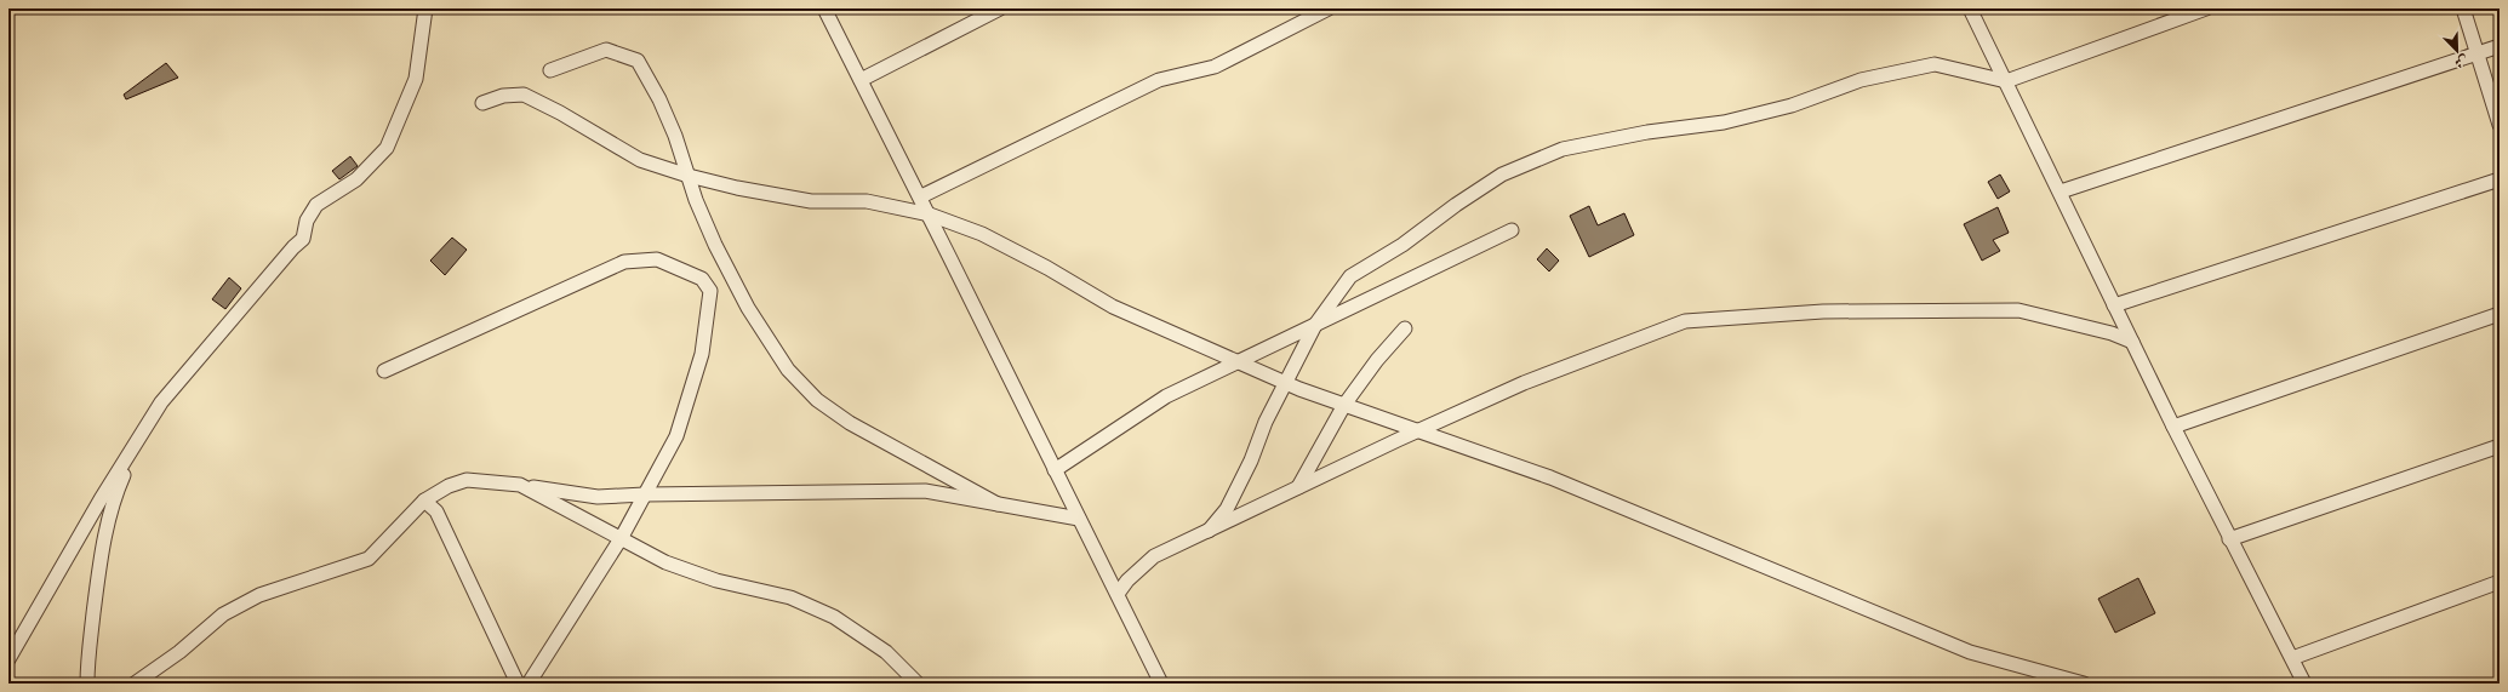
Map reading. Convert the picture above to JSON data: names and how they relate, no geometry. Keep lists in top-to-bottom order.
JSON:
{
  "north": "bottom right"
}
